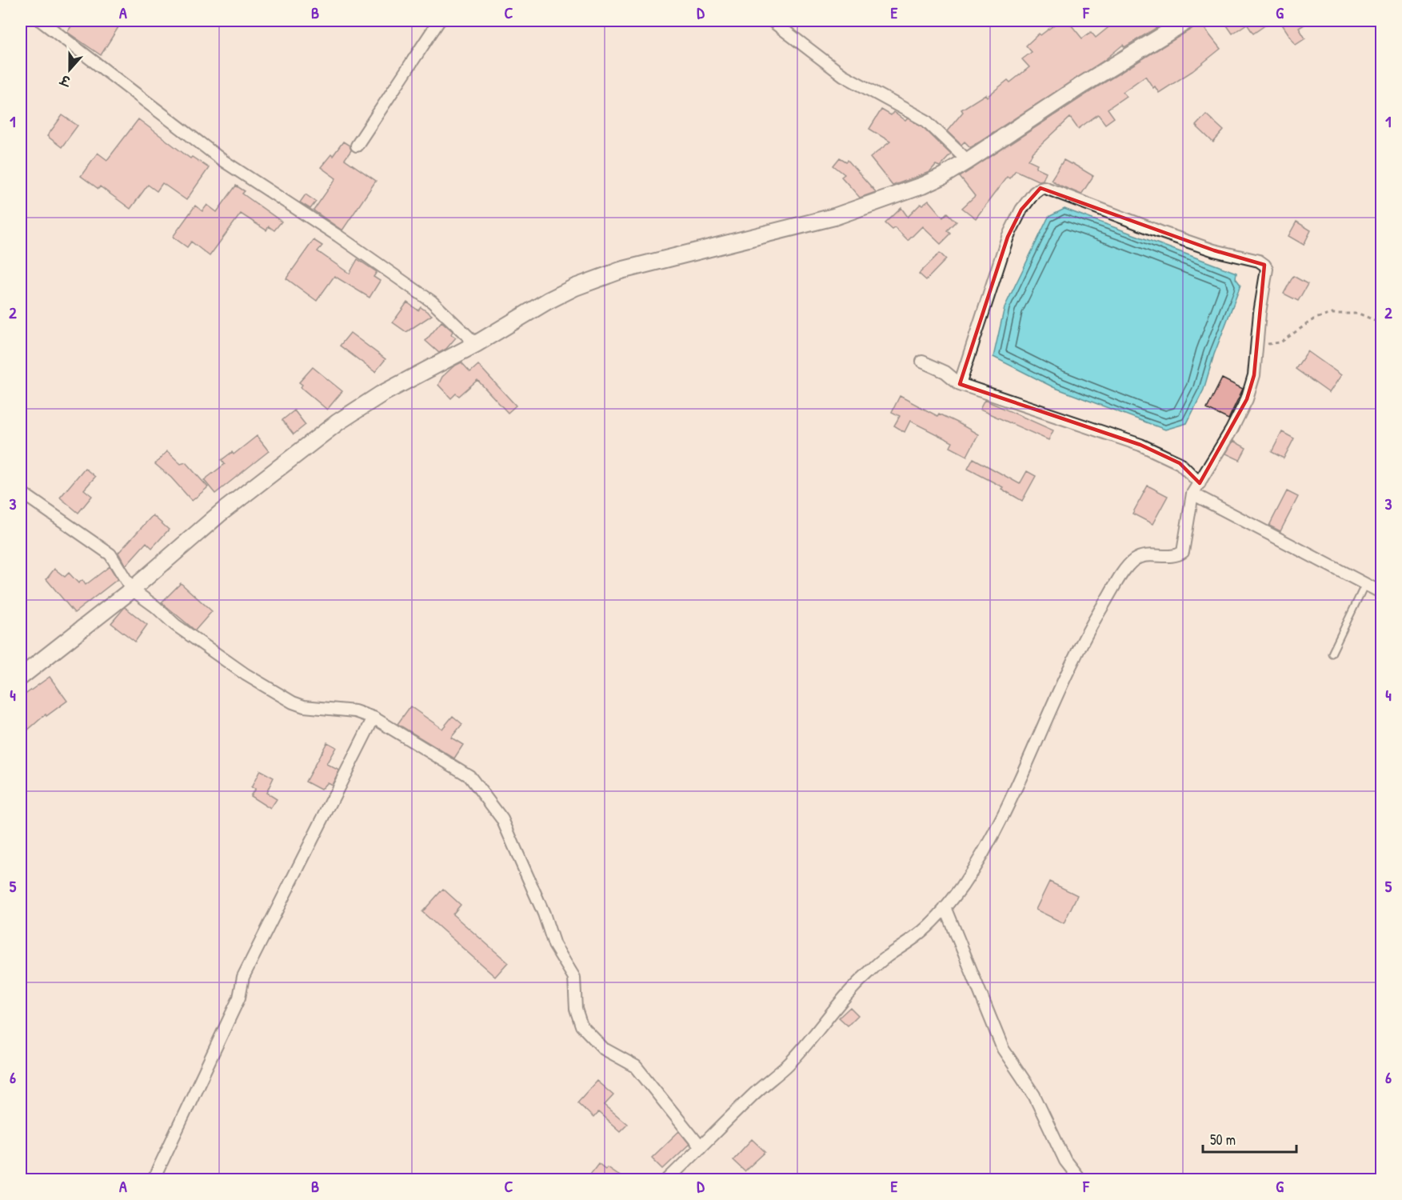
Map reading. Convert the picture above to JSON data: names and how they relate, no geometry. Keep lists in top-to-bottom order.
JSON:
{
  "scale_bar": "50 m",
  "north": "bottom",
  "grid": {
    "columns": [
      "A",
      "B",
      "C",
      "D",
      "E",
      "F",
      "G"
    ],
    "rows": [
      "1",
      "2",
      "3",
      "4",
      "5",
      "6"
    ]
  }
}
